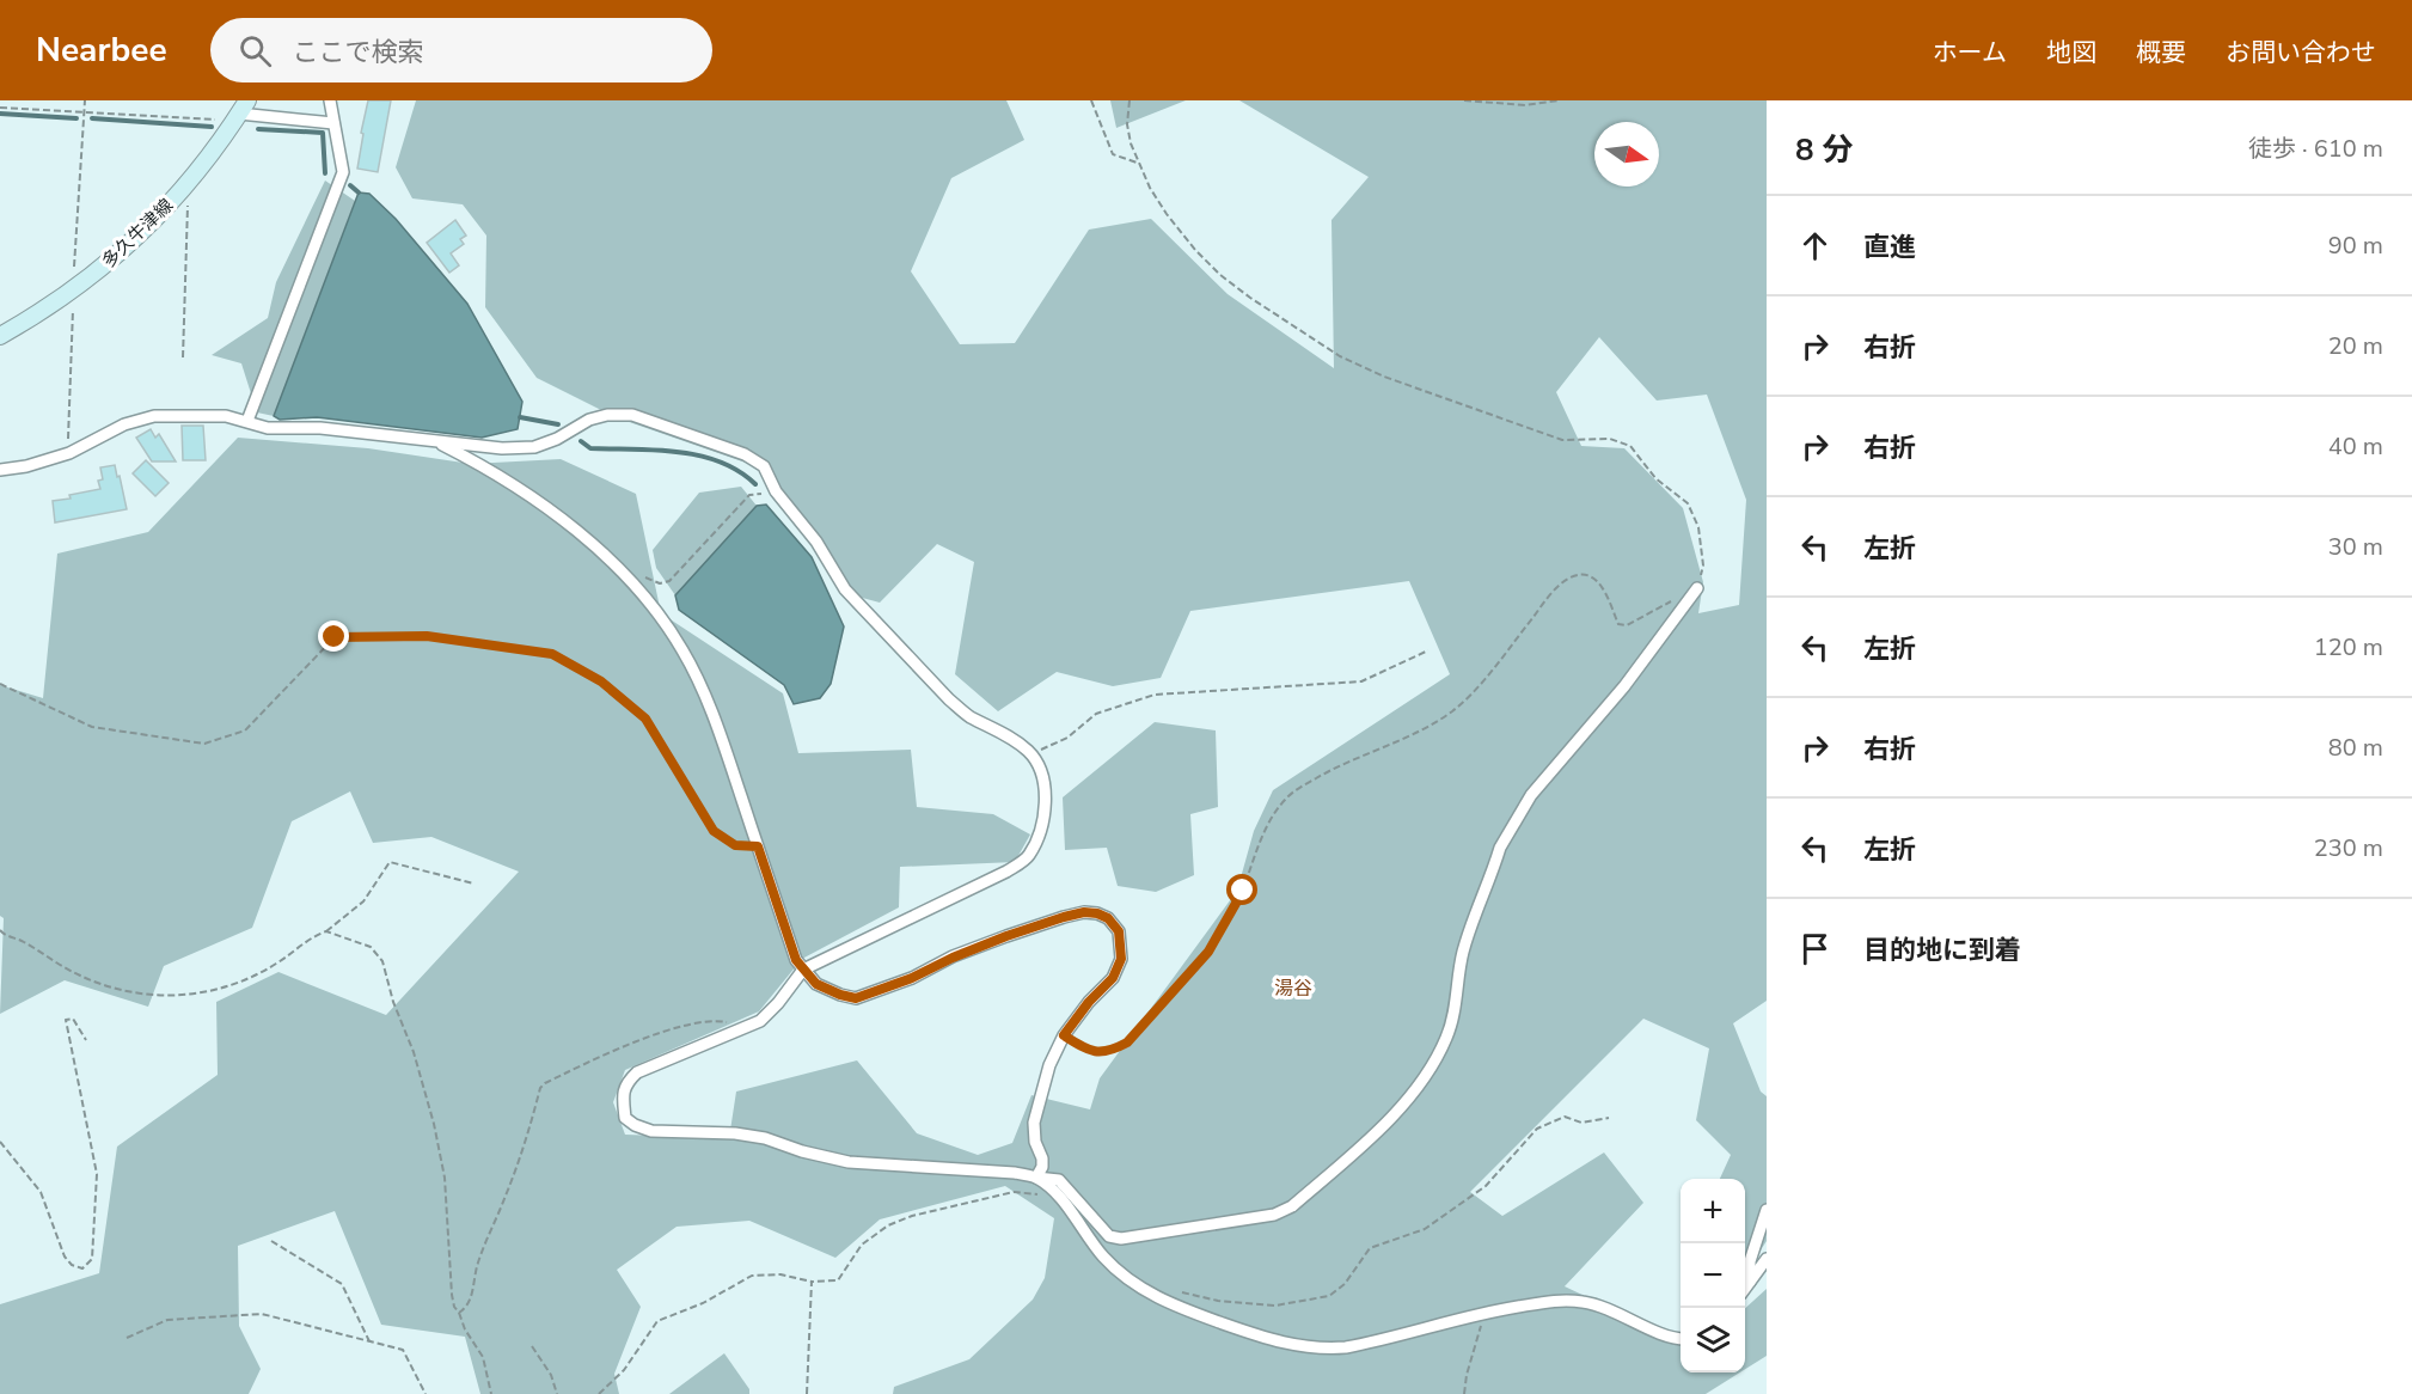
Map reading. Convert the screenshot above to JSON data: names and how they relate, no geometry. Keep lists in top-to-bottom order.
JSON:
{
  "streets": {
    "main road": ["多久牛津線"]
  },
  "districts": ["湯谷"],
  "north": "right",
  "page": {
    "header": "Nearbee",
    "search": "ここで検索",
    "nav": [
      "ホーム",
      "地図",
      "概要",
      "お問い合わせ"
    ],
    "heading": ["8 分", "徒歩 · 610 m"],
    "list": [
      ["直進", "90 m"],
      ["右折", "20 m"],
      ["右折", "40 m"],
      ["左折", "30 m"],
      ["左折", "120 m"],
      ["右折", "80 m"],
      ["左折", "230 m"],
      "目的地に到着"
    ],
    "map_buttons": ["+", "−"]
  }
}
